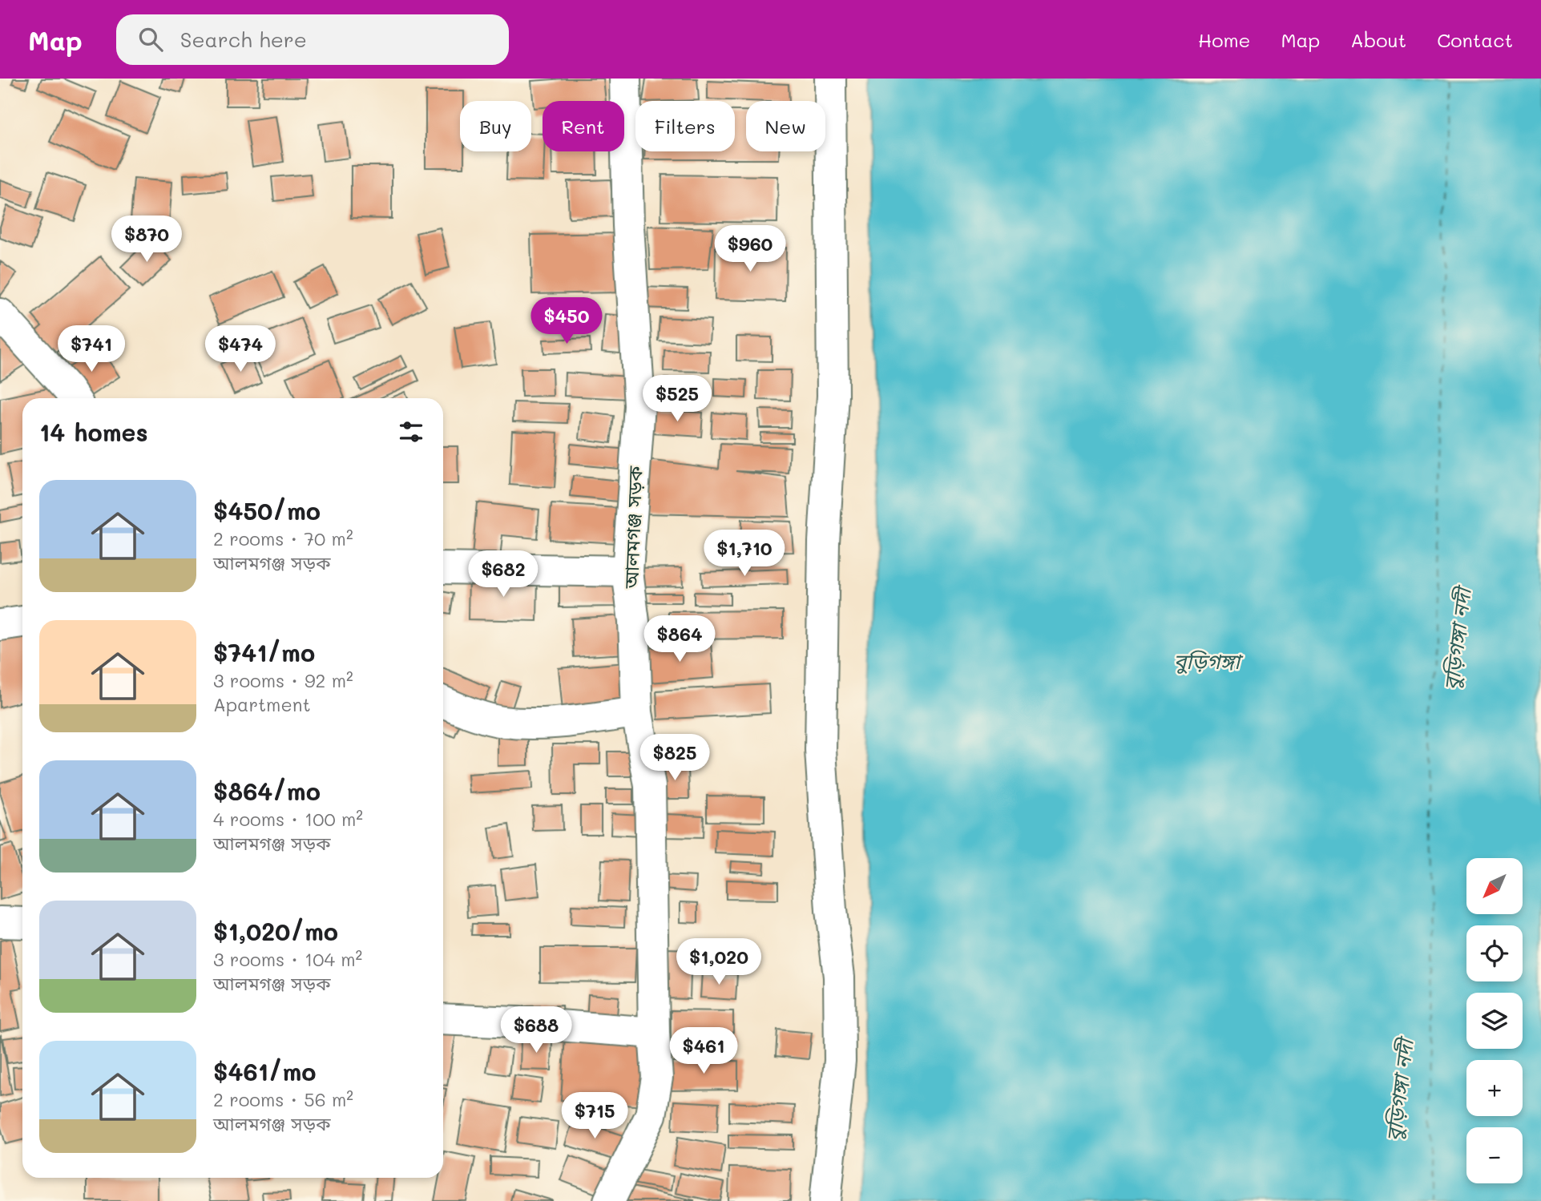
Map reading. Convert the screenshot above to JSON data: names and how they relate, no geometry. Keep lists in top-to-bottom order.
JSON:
{
  "streets": {
    "street": ["আলমগঞ্জ সড়ক"]
  },
  "water": ["বুড়িগঙ্গা নদী", "বুড়িগঙ্গা"],
  "north": "bottom left",
  "page": {
    "header": "Map",
    "search": "Search here",
    "nav": [
      "Home",
      "Map",
      "About",
      "Contact"
    ],
    "chip": [
      "Buy",
      "Rent",
      "Filters",
      "New"
    ],
    "price": [
      "$870",
      "$960",
      "$450",
      "$741",
      "$474",
      "$525",
      "$1,710",
      "$682",
      "$864",
      "$825",
      "$1,020",
      "$688",
      "$461",
      "$715"
    ],
    "heading": "14 homes",
    "list": [
      {
        "name": "$450/mo",
        "note": "2 rooms · 70 m² · আলমগঞ্জ সড়ক"
      },
      {
        "name": "$741/mo",
        "note": "3 rooms · 92 m² · Apartment"
      },
      {
        "name": "$864/mo",
        "note": "4 rooms · 100 m² · আলমগঞ্জ সড়ক"
      },
      {
        "name": "$1,020/mo",
        "note": "3 rooms · 104 m² · আলমগঞ্জ সড়ক"
      },
      {
        "name": "$461/mo",
        "note": "2 rooms · 56 m² · আলমগঞ্জ সড়ক"
      }
    ],
    "map_buttons": ["+", "−"]
  }
}
